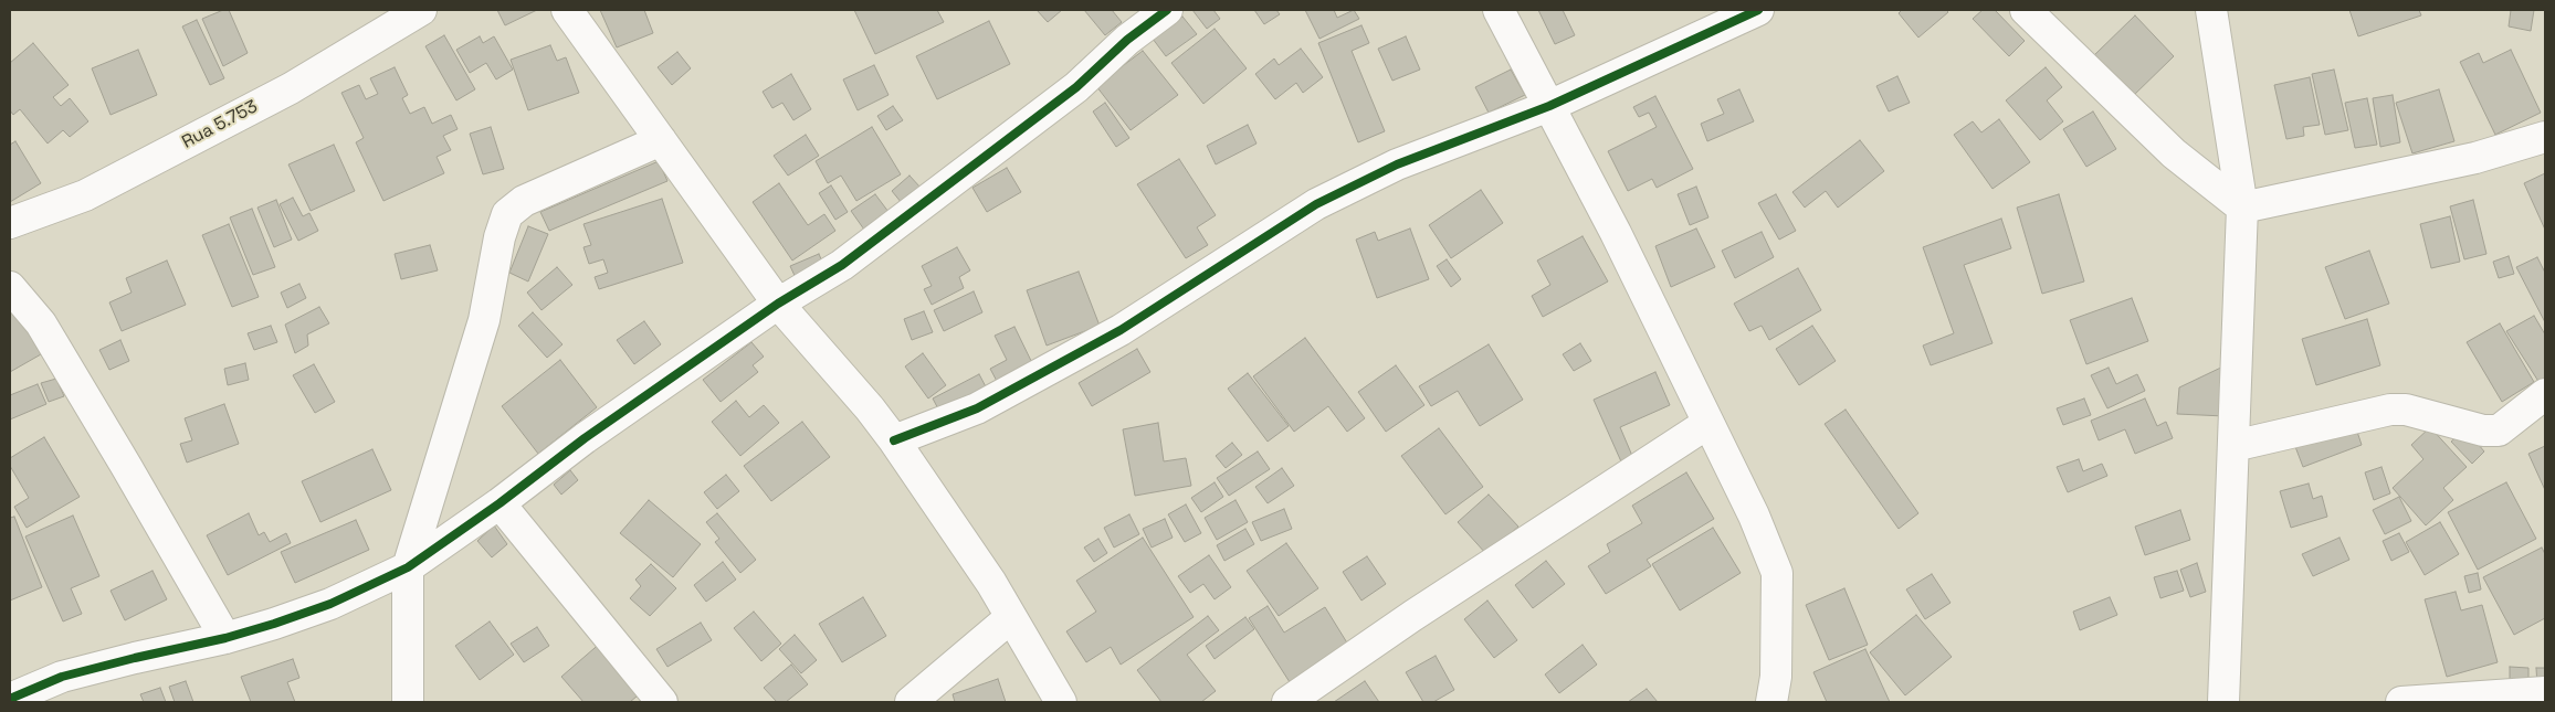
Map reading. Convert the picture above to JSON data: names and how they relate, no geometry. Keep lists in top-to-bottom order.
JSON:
{
  "streets": {
    "street": ["Rua 5.753"]
  }
}
